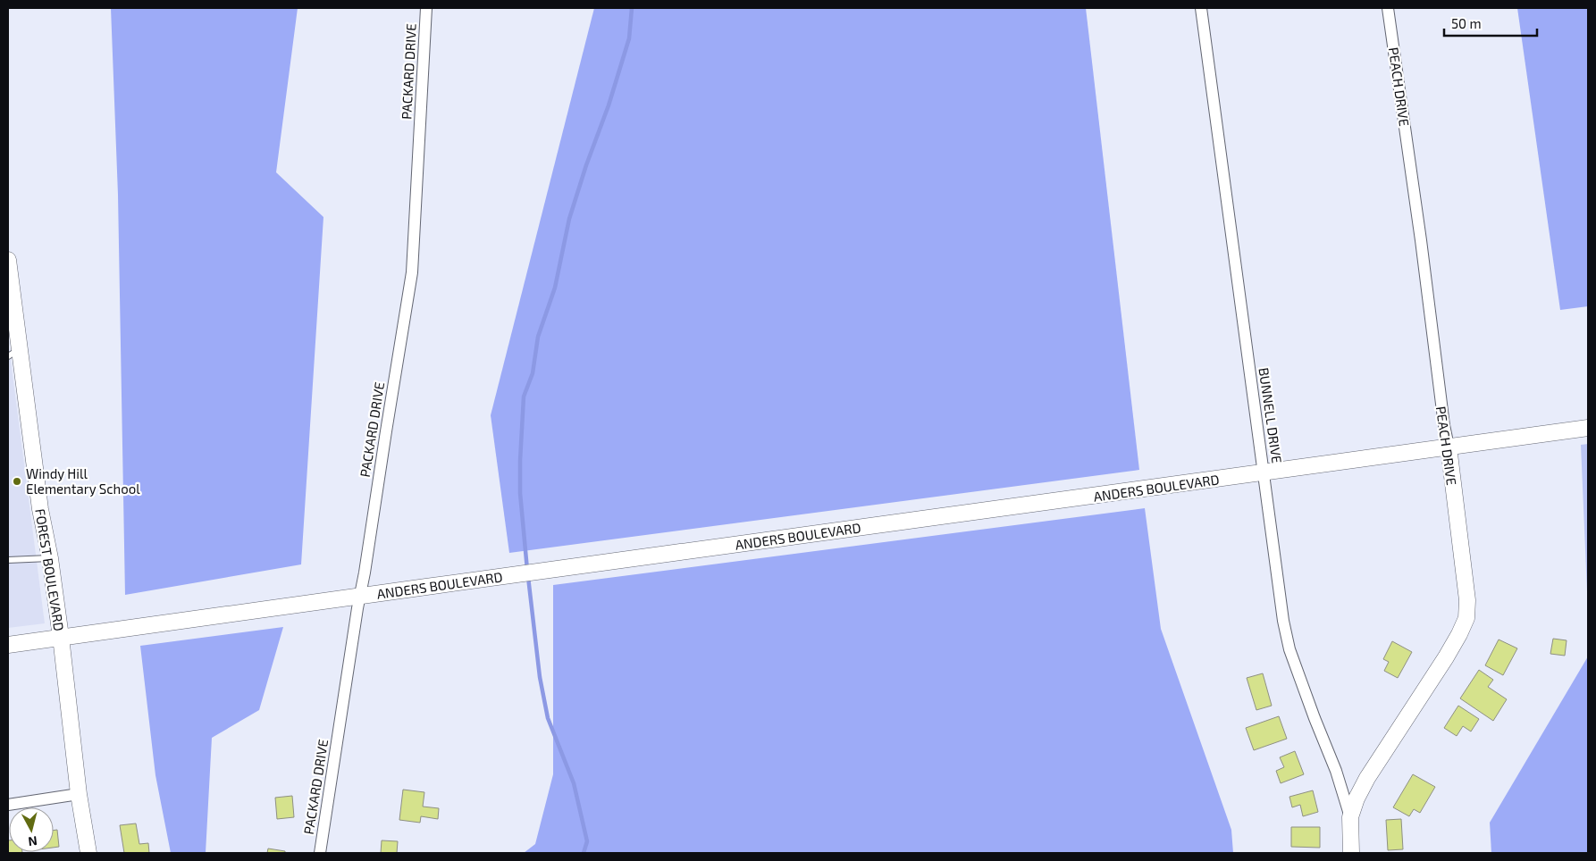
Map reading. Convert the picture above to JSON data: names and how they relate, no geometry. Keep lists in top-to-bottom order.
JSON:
{
  "streets": {
    "street": [
      "PACKARD DRIVE",
      "PEACH DRIVE",
      "BUNNELL DRIVE",
      "ANDERS BOULEVARD",
      "FOREST BOULEVARD"
    ]
  },
  "crossings": [
    ["PACKARD DRIVE", "ANDERS BOULEVARD"],
    ["PEACH DRIVE", "BUNNELL DRIVE"],
    ["PEACH DRIVE", "ANDERS BOULEVARD"],
    ["BUNNELL DRIVE", "ANDERS BOULEVARD"],
    ["ANDERS BOULEVARD", "FOREST BOULEVARD"]
  ],
  "places": ["Windy Hill Elementary School"],
  "scale_bar": "50 m",
  "north": "bottom"
}
